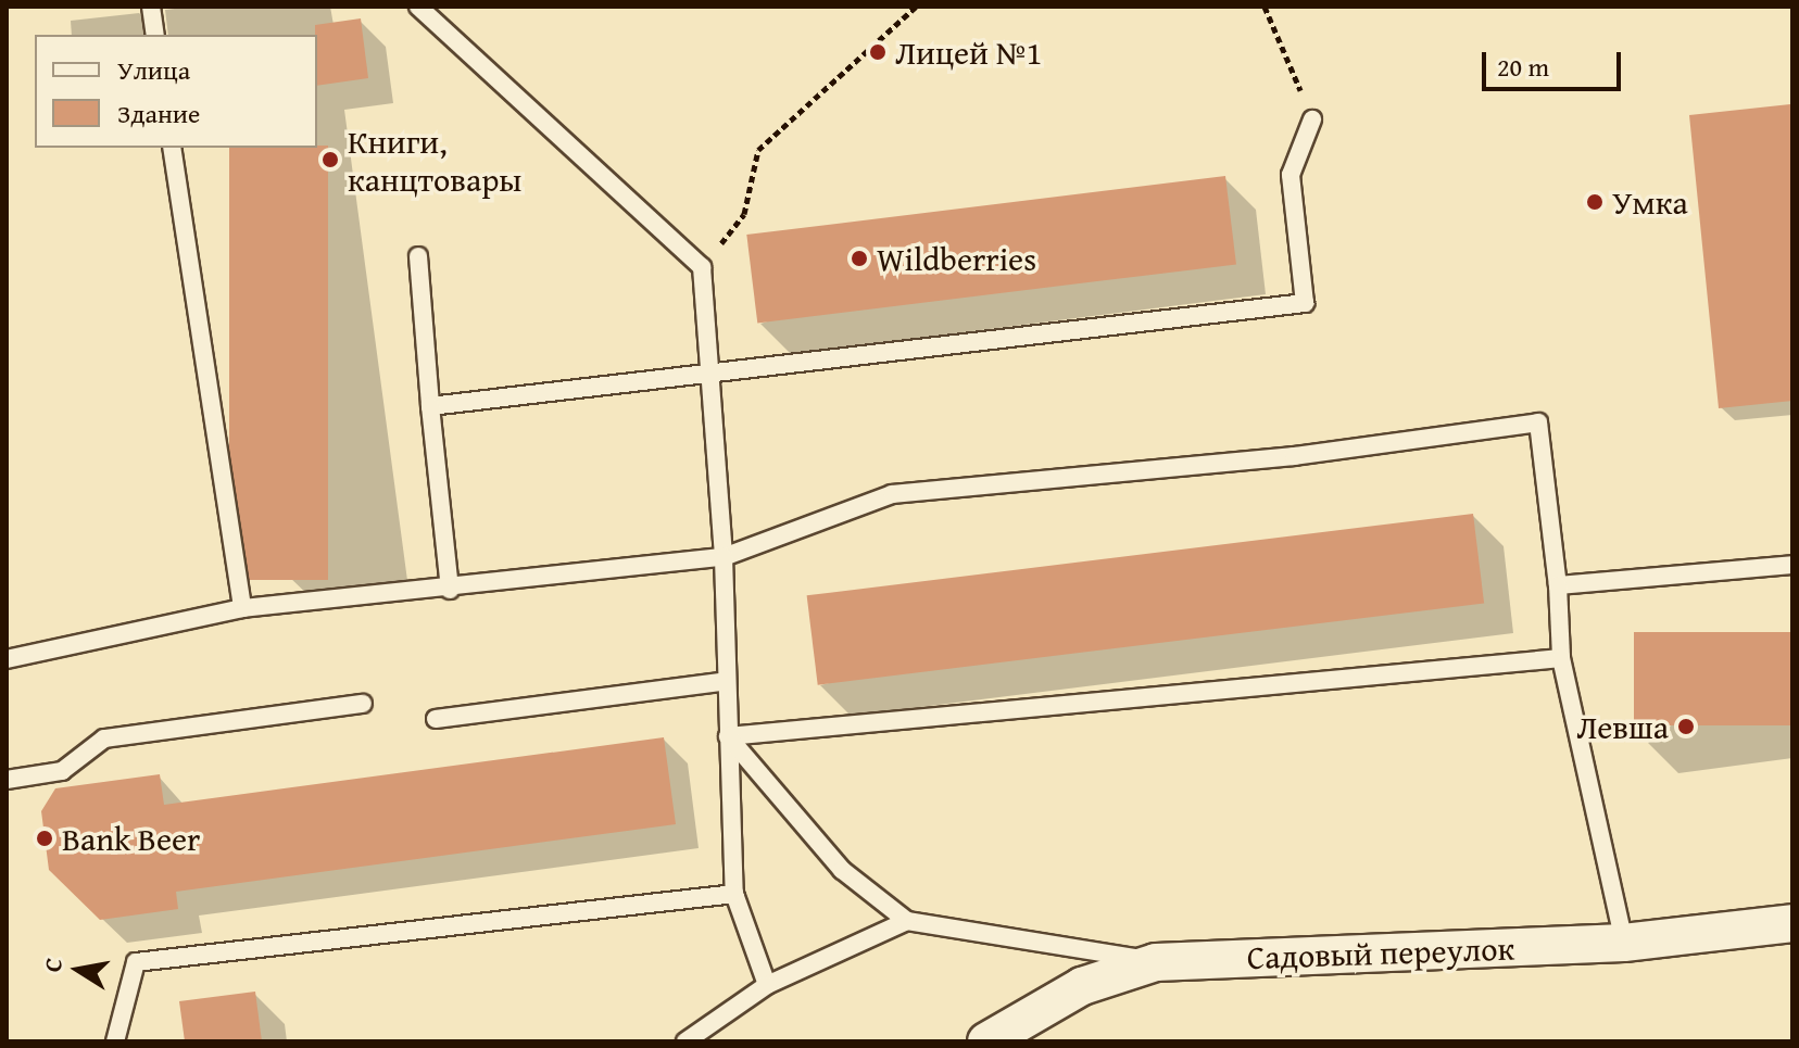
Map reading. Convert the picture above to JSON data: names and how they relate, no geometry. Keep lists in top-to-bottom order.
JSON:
{
  "streets": {
    "street": ["Садовый переулок"]
  },
  "places": [
    "Лицей №1",
    "Книги, канцтовары",
    "Умка",
    "Wildberries",
    "Левша",
    "Bank Beer"
  ],
  "legend": ["Улица", "Здание"],
  "scale_bar": "20 m",
  "north": "left"
}
